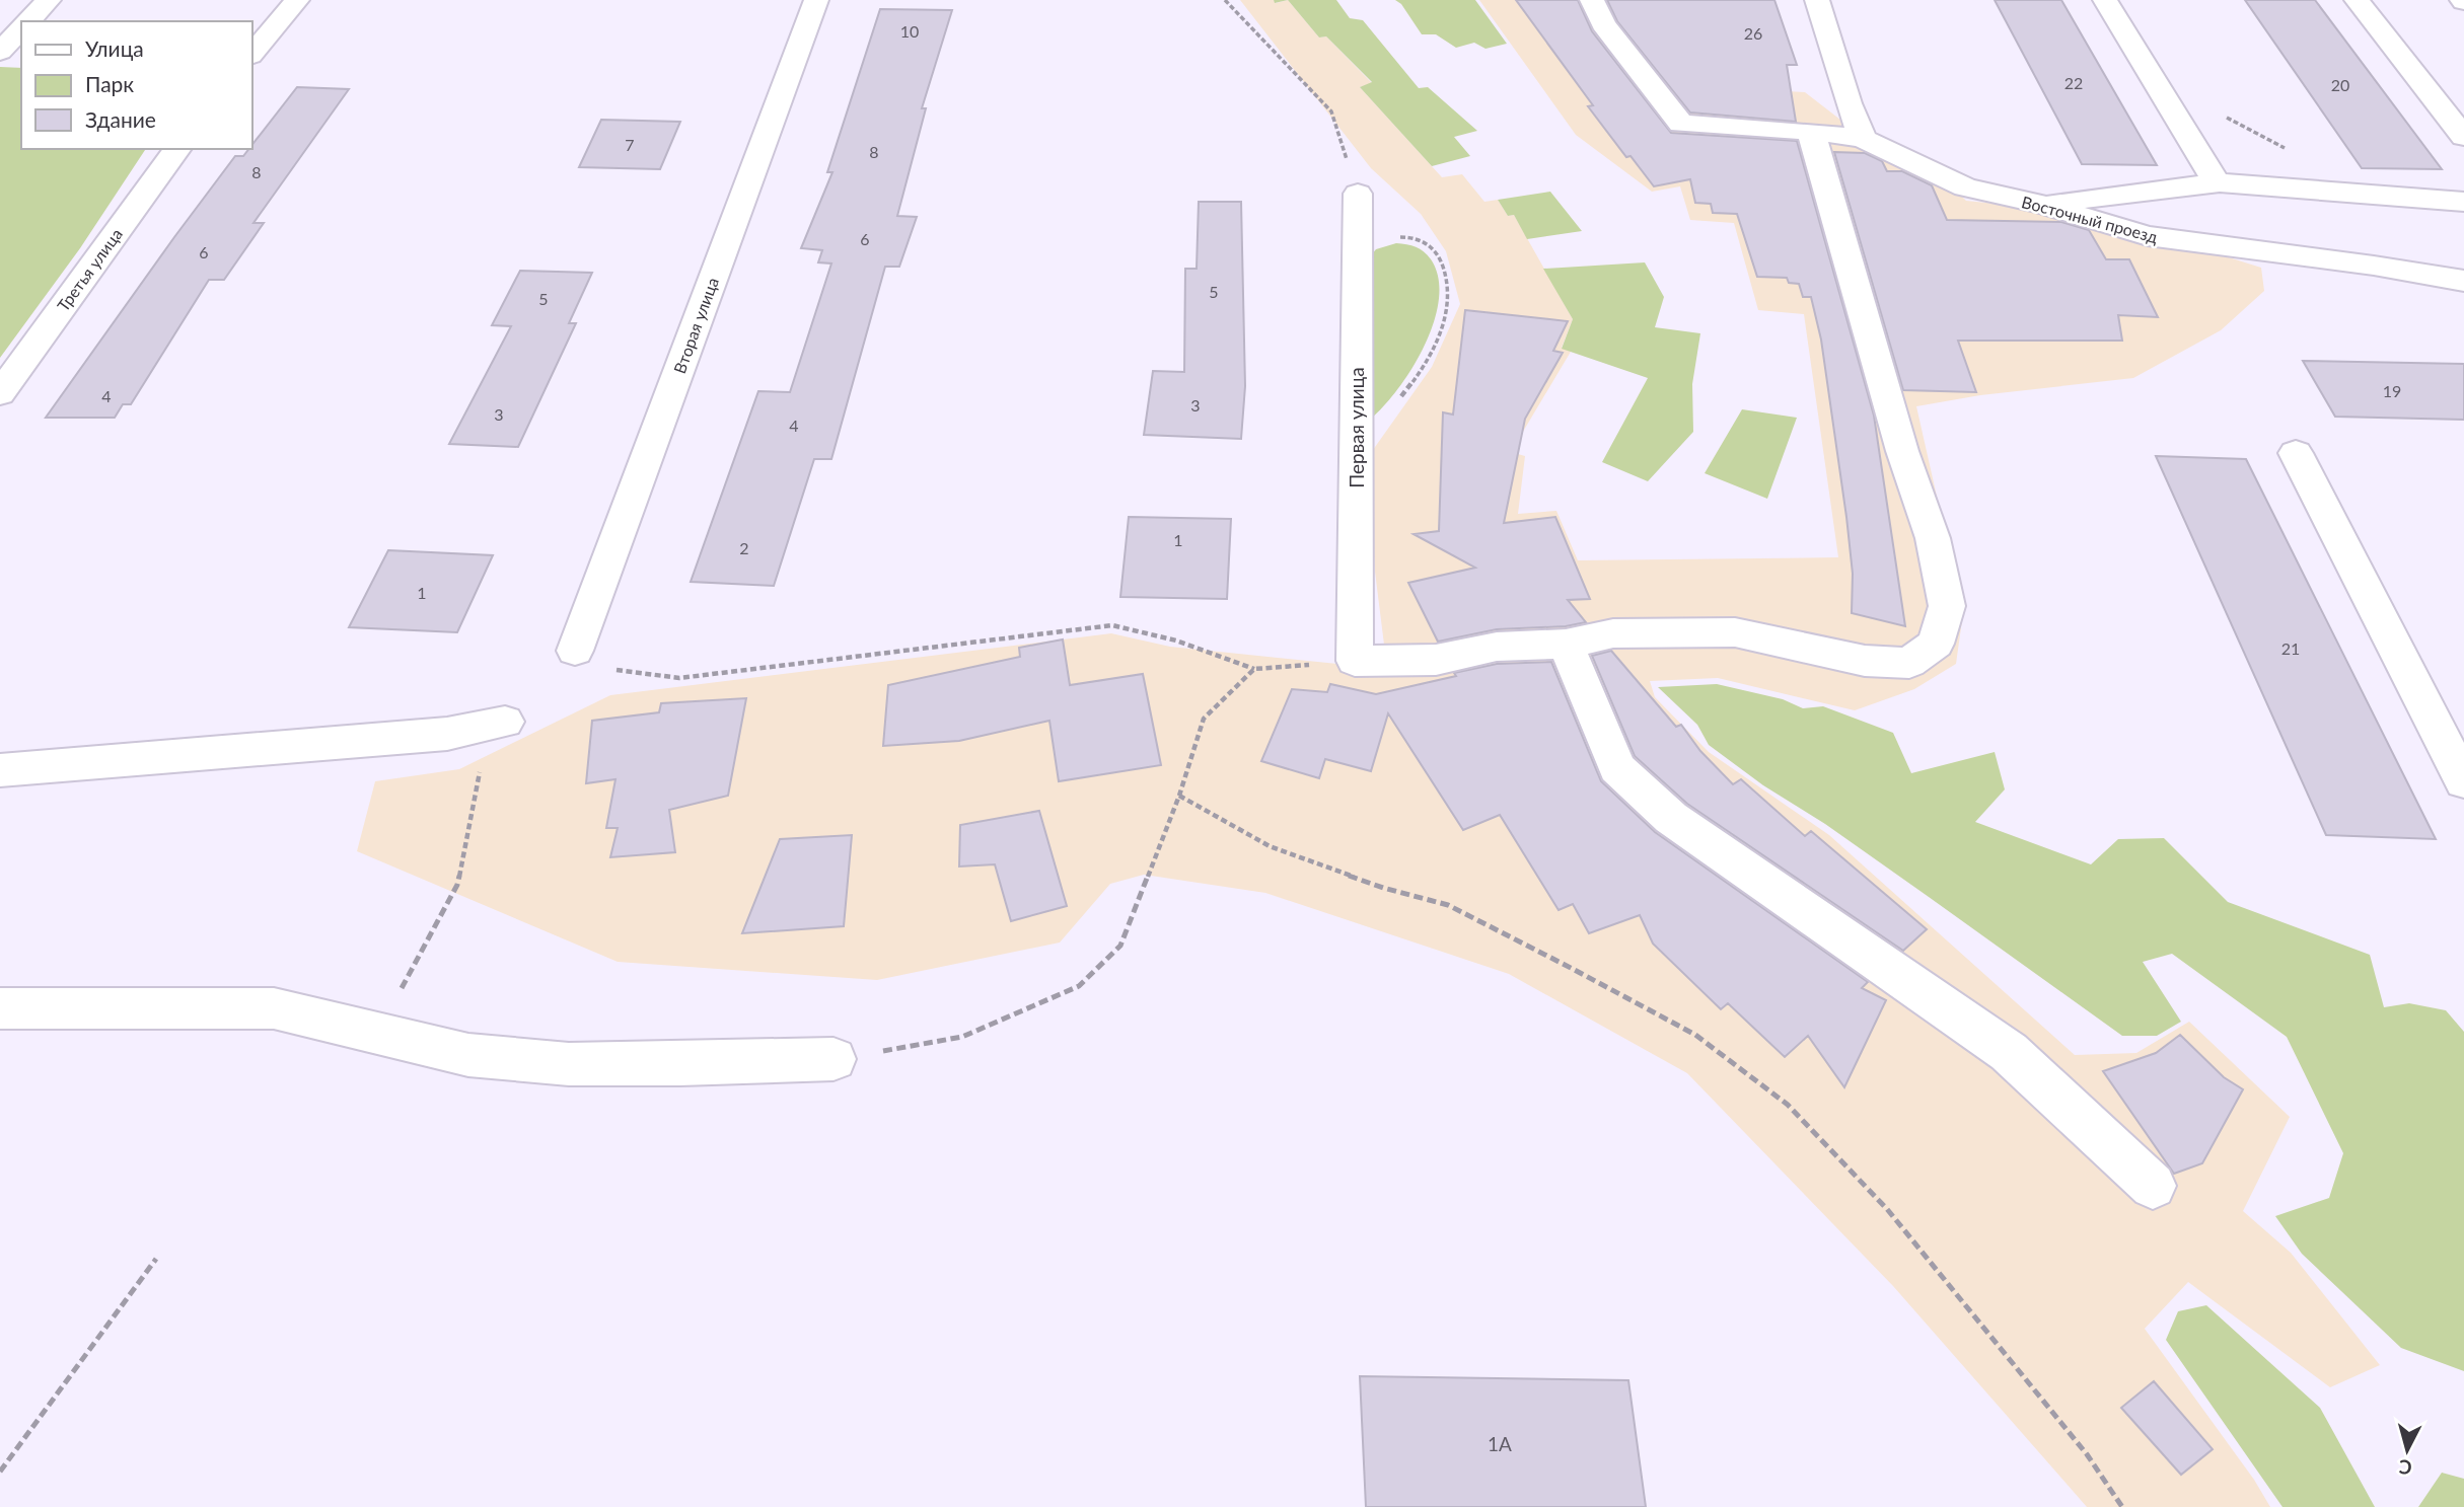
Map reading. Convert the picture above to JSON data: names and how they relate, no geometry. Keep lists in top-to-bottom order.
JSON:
{
  "streets": {
    "street": [
      "Восточный проезд",
      "Третья улица",
      "Вторая улица",
      "Первая улица"
    ]
  },
  "house_numbers": [
    "10",
    "26",
    "22",
    "20",
    "7",
    "8",
    "8",
    "6",
    "6",
    "5",
    "5",
    "19",
    "4",
    "3",
    "3",
    "4",
    "1",
    "2",
    "1",
    "21",
    "1А"
  ],
  "legend": ["Улица", "Парк", "Здание"],
  "north": "bottom"
}
